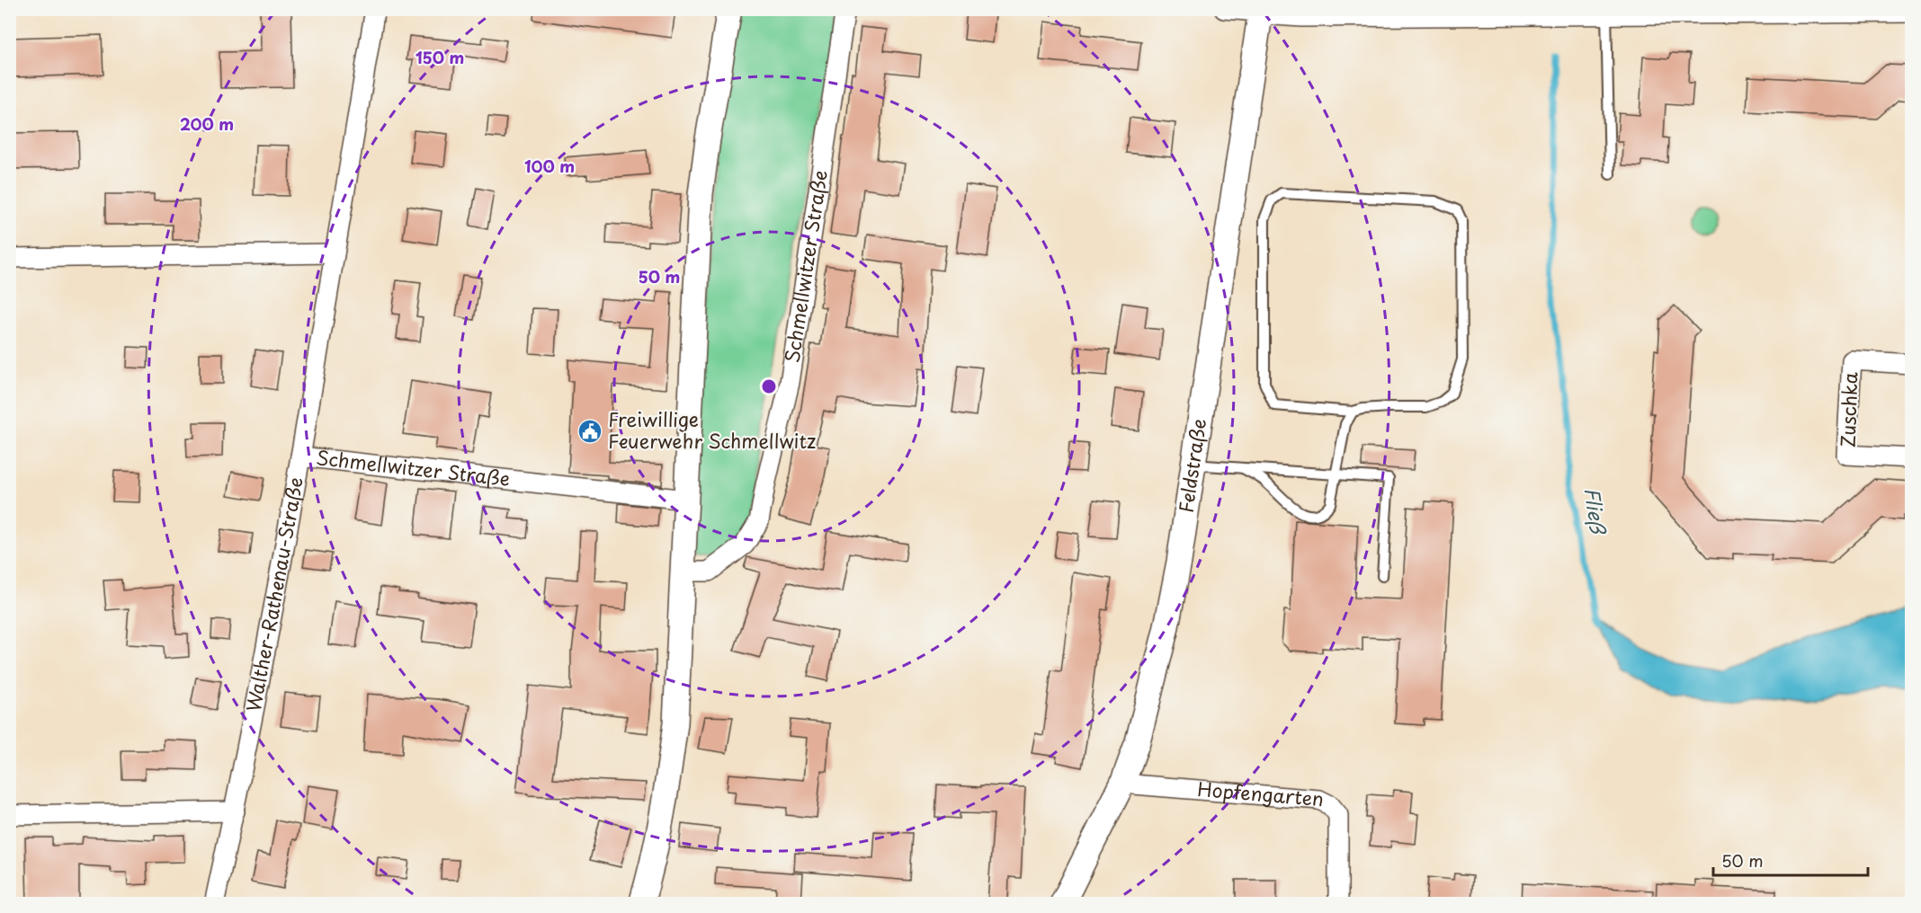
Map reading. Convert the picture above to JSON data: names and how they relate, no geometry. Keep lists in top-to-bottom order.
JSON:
{
  "streets": {
    "street": [
      "Schmellwitzer Straße",
      "Zuschka",
      "Feldstraße",
      "Walther-Rathenau-Straße",
      "Hopfengarten"
    ]
  },
  "crossings": [
    ["Schmellwitzer Straße", "Walther-Rathenau-Straße"],
    ["Feldstraße", "Hopfengarten"]
  ],
  "water": ["Fließ"],
  "places": {
    "public building": ["Freiwillige Feuerwehr Schmellwitz"]
  },
  "scale_bar": "50 m",
  "rings": [
    "150 m",
    "200 m",
    "100 m",
    "50 m"
  ]
}
